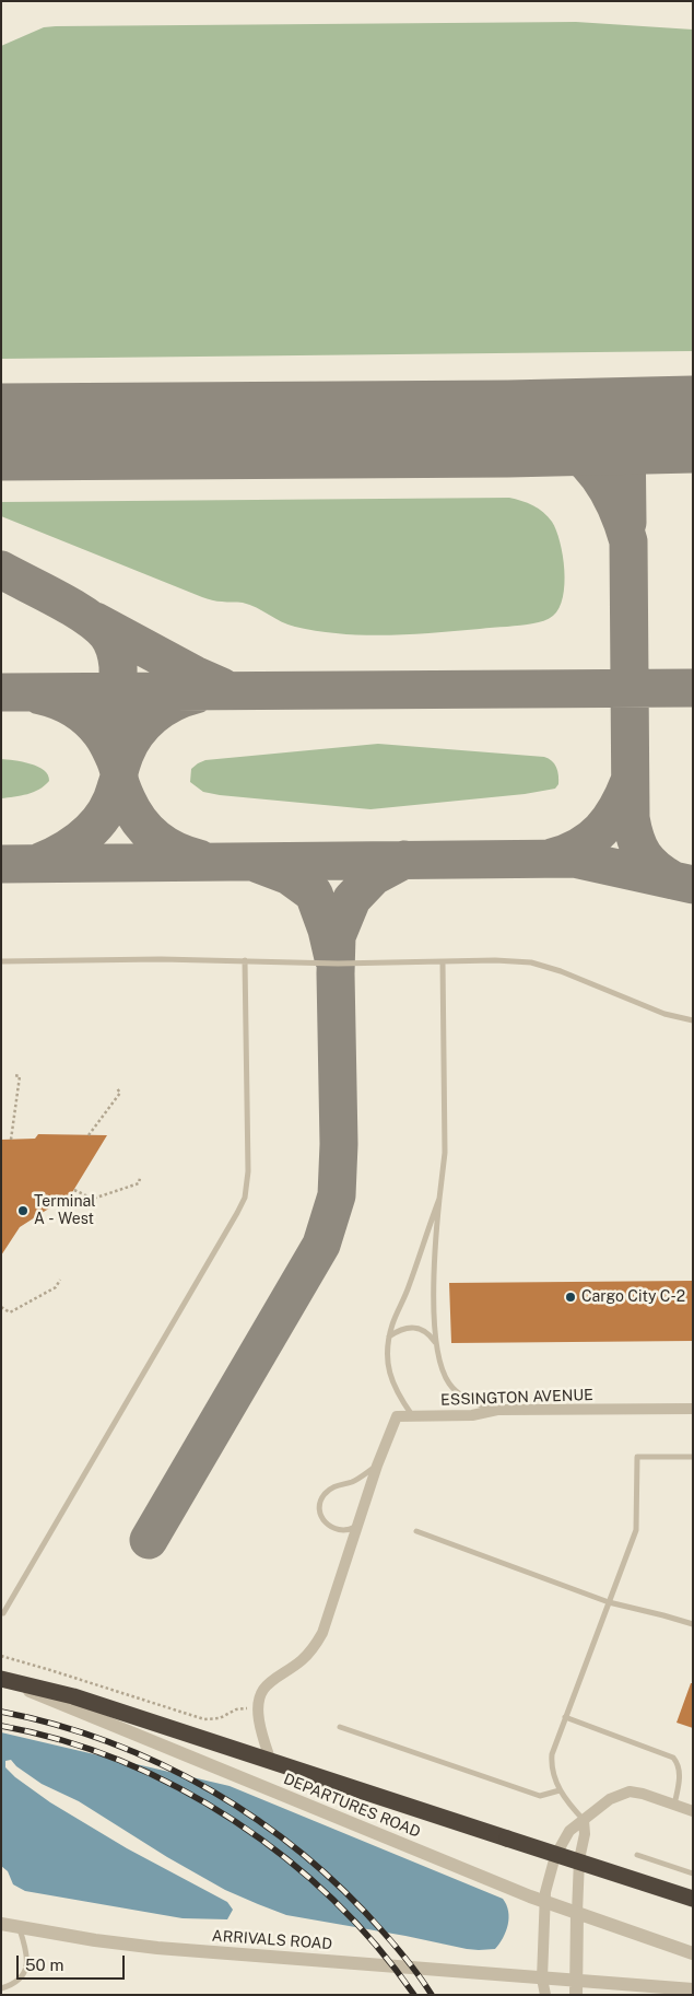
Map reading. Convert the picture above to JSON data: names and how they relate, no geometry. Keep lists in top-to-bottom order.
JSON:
{
  "streets": {
    "street": ["ESSINGTON AVENUE", "DEPARTURES ROAD", "ARRIVALS ROAD"]
  },
  "places": ["Terminal A - West", "Cargo City C-2"],
  "scale_bar": "50 m"
}
